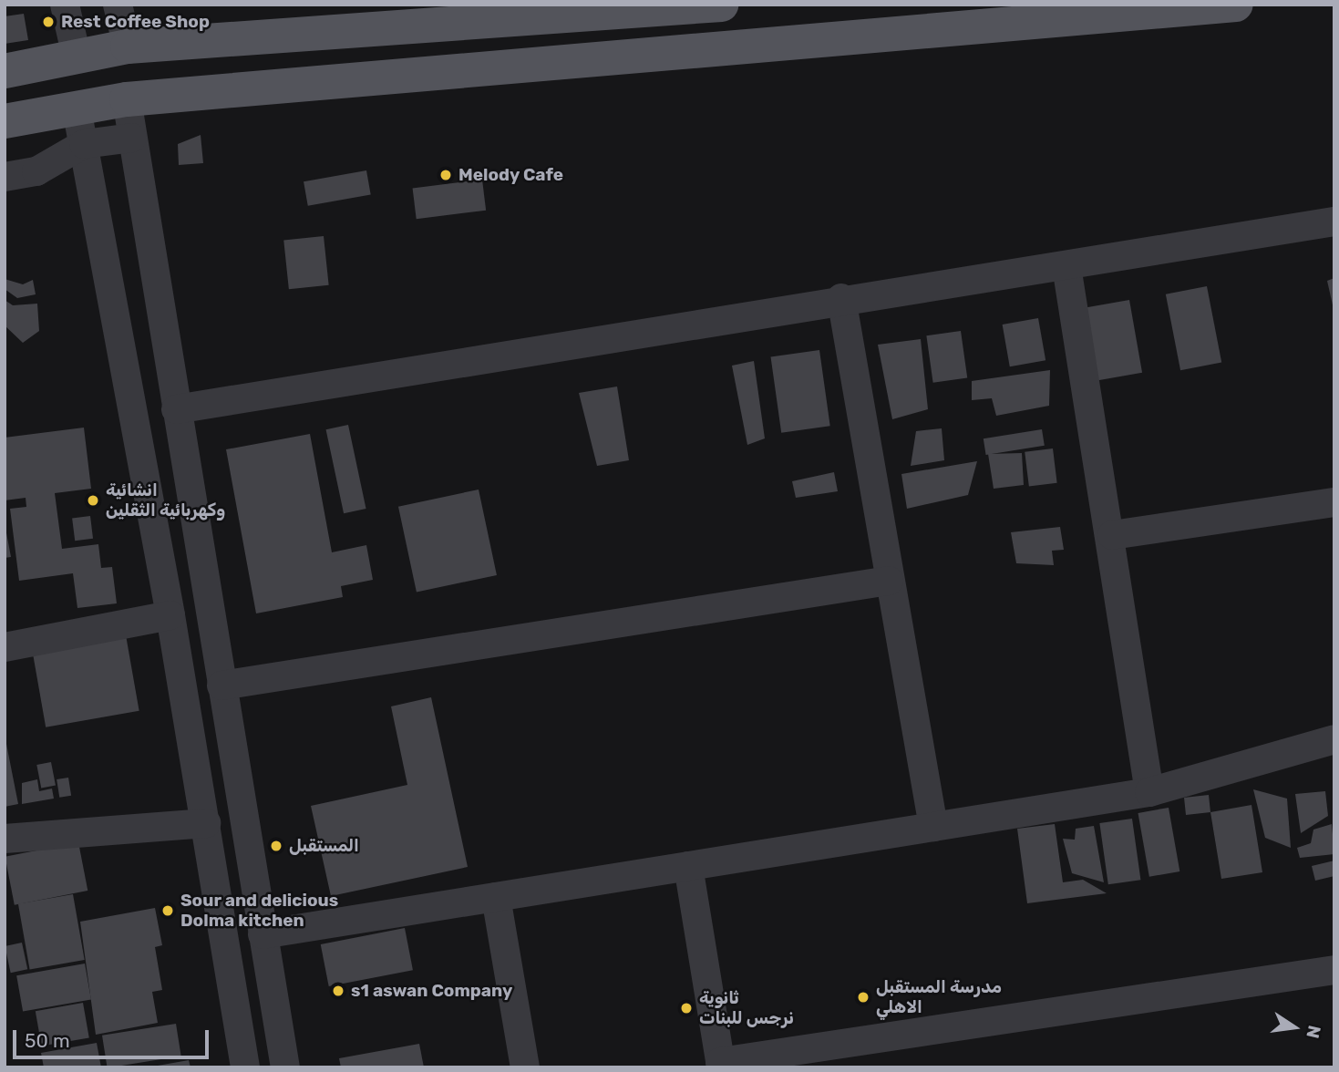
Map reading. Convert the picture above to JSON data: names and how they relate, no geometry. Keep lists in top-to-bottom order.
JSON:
{
  "places": [
    "Rest Coffee Shop",
    "Melody Cafe",
    "انشائية وكهربائية الثقلين",
    "المستقبل",
    "Sour and delicious Dolma kitchen",
    "s1 aswan Company",
    "مدرسة المستقبل الاهلي",
    "ثانوية نرجس للبنات"
  ],
  "scale_bar": "50 m",
  "north": "right"
}
